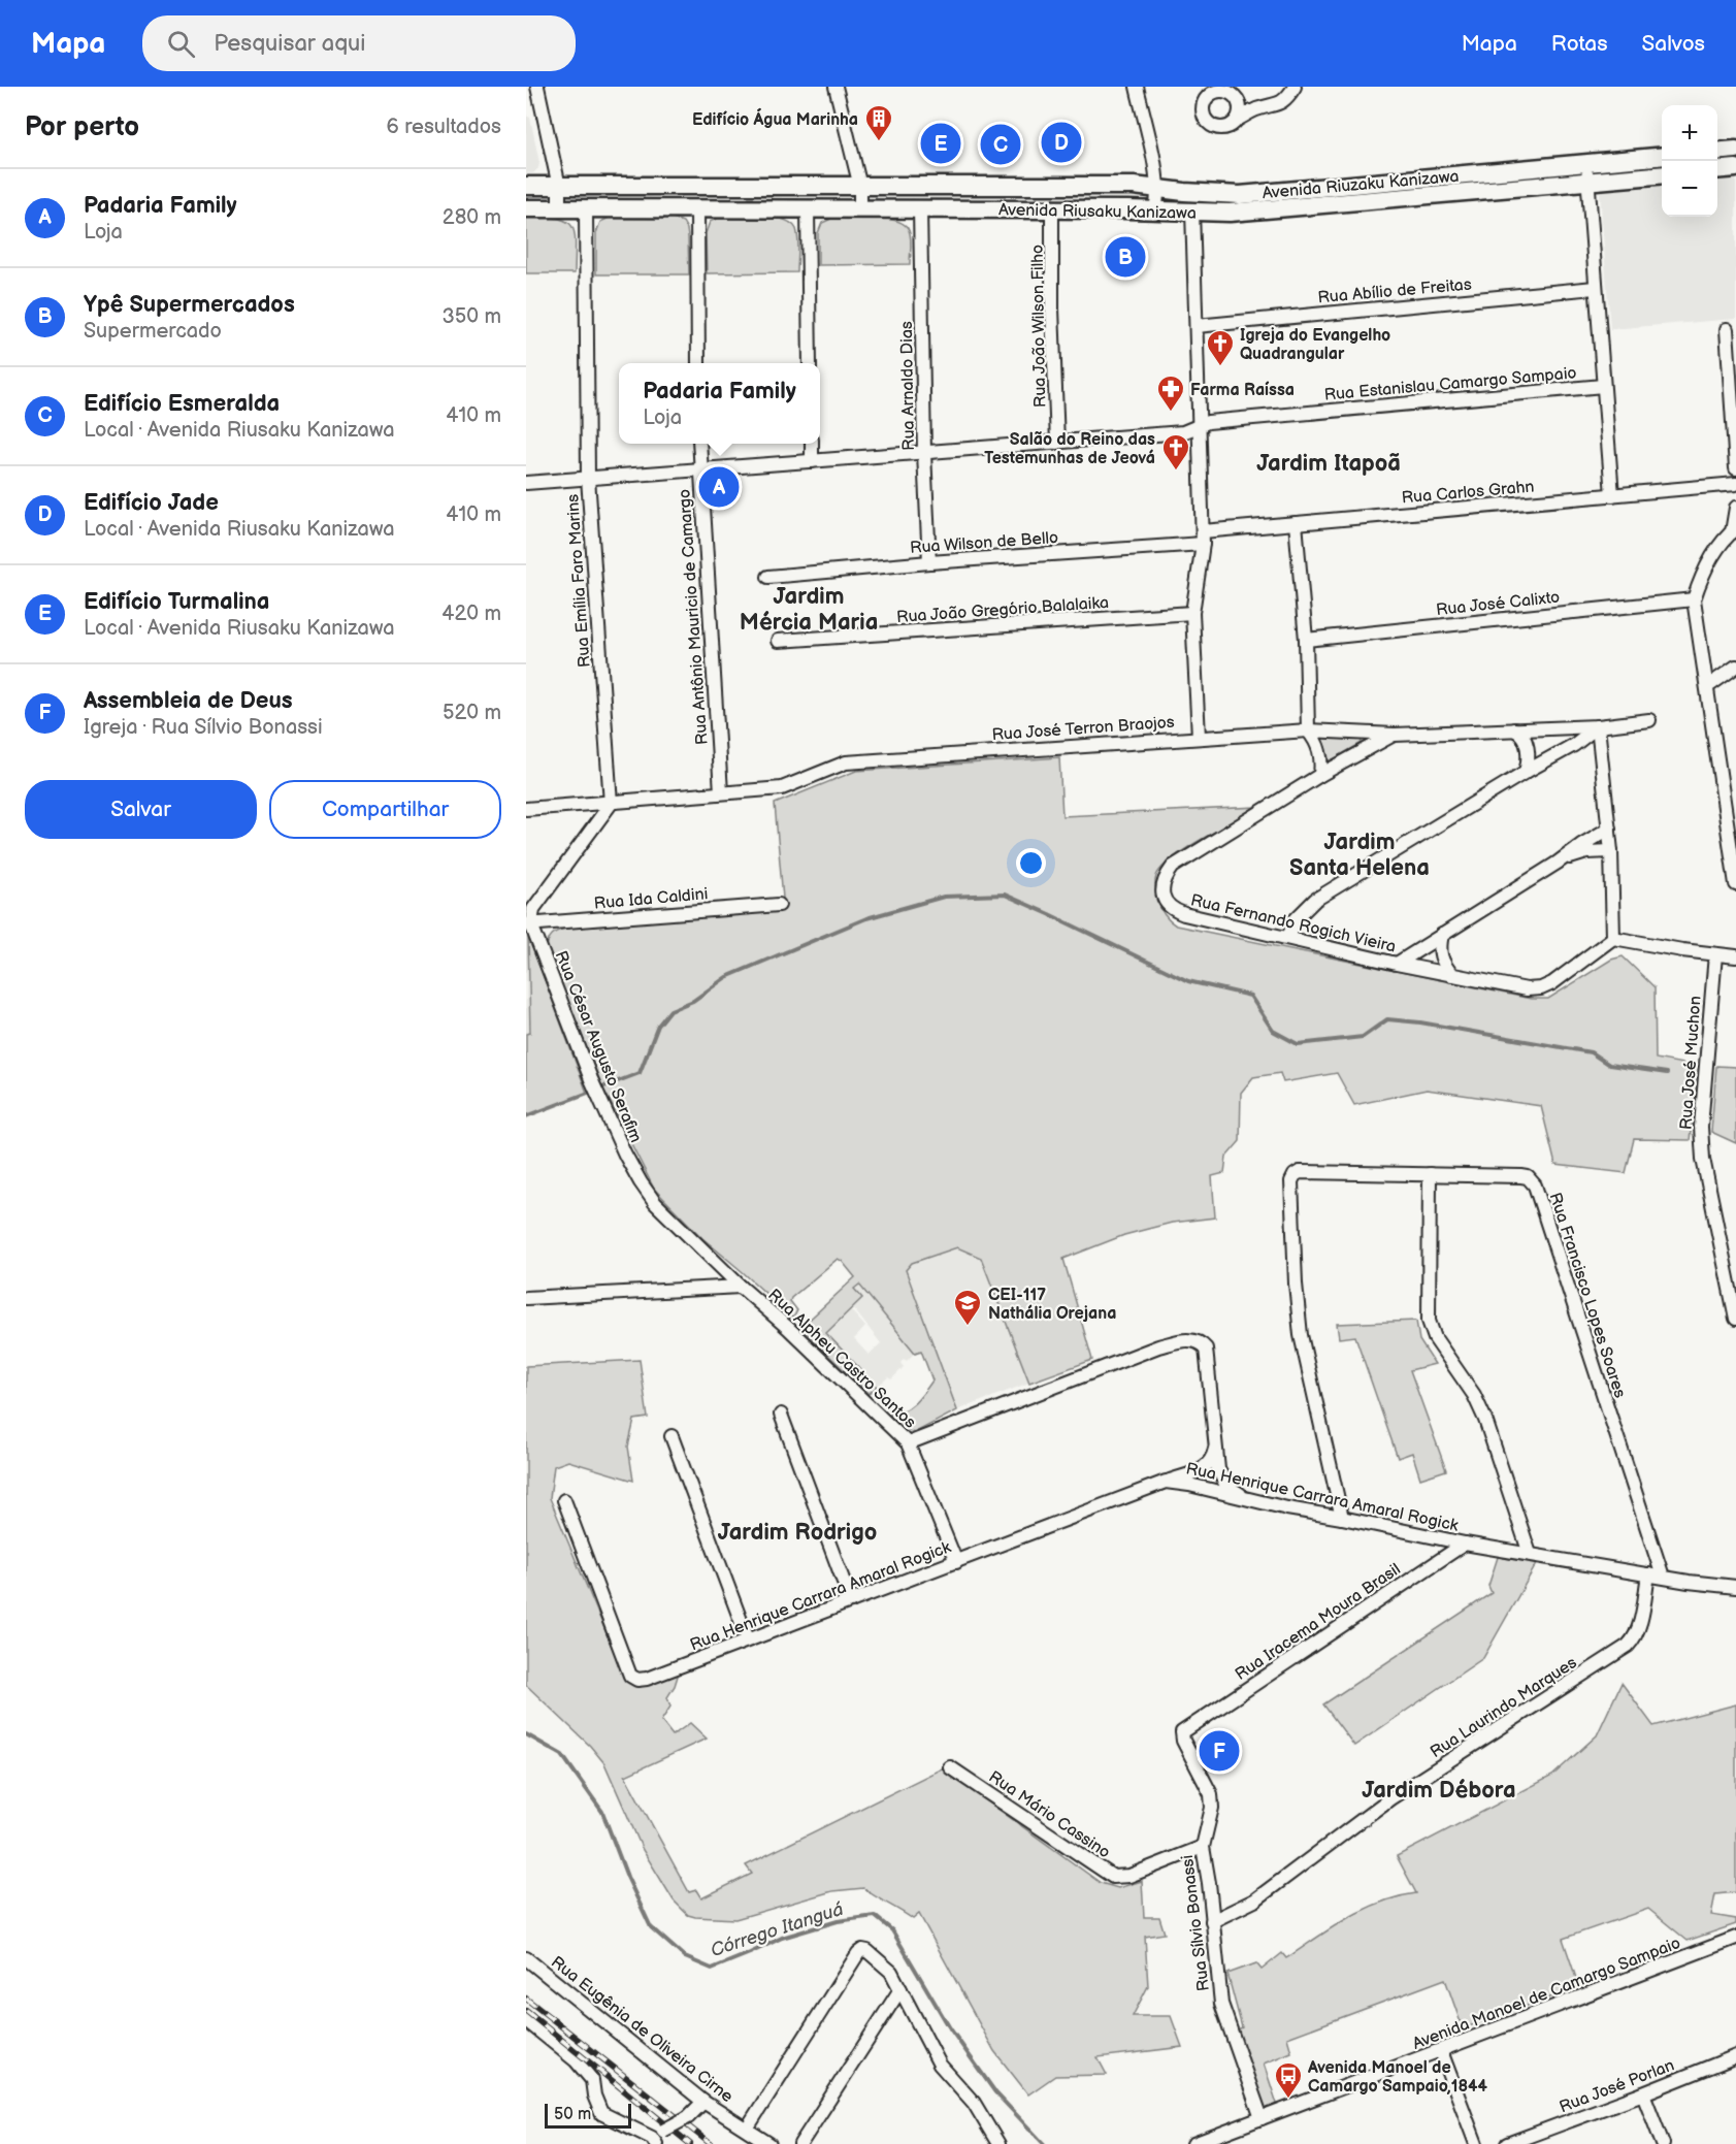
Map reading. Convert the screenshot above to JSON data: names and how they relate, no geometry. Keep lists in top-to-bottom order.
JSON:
{
  "streets": {
    "street": [
      "Avenida Riuzaku Kanizawa",
      "Avenida Riusaku Kanizawa",
      "Rua Abílio de Freitas",
      "Rua João Wilson Filho",
      "Rua Estanislau Camargo Sampaio",
      "Rua Arnaldo Dias",
      "Rua Carlos Grahn",
      "Rua Wilson de Bello",
      "Rua Emília Faro Marins",
      "Rua José Calixto",
      "Rua João Gregório Balalaika",
      "Rua Antônio Mauricio de Camargo",
      "Rua José Terron Braojos",
      "Rua Ida Caldini",
      "Rua Fernando Rogich Vieira",
      "Rua César Augusto Serafim",
      "Rua José Muchon",
      "Rua Francisco Lopes Soares",
      "Rua Alpheu Castro Santos",
      "Rua Henrique Carrara Amaral Rogick",
      "Rua Iracema Moura Brasil",
      "Rua Laurindo Marques",
      "Rua Mário Cassino",
      "Rua Sílvio Bonassi",
      "Avenida Manoel de Camargo Sampaio",
      "Rua Eugênia de Oliveira Cirne",
      "Rua José Porlan"
    ]
  },
  "crossings": [
    ["Avenida Riuzaku Kanizawa", "Avenida Riusaku Kanizawa"],
    ["Avenida Riusaku Kanizawa", "Rua João Wilson Filho"],
    ["Avenida Riusaku Kanizawa", "Rua Arnaldo Dias"],
    ["Avenida Riusaku Kanizawa", "Rua Emília Faro Marins"],
    ["Rua João Wilson Filho", "Rua Estanislau Camargo Sampaio"],
    ["Rua Estanislau Camargo Sampaio", "Rua Arnaldo Dias"],
    ["Rua Estanislau Camargo Sampaio", "Rua Emília Faro Marins"],
    ["Rua Estanislau Camargo Sampaio", "Rua Antônio Mauricio de Camargo"],
    ["Rua Arnaldo Dias", "Rua Wilson de Bello"],
    ["Rua Carlos Grahn", "Rua Wilson de Bello"],
    ["Rua Emília Faro Marins", "Rua José Terron Braojos"],
    ["Rua Antônio Mauricio de Camargo", "Rua José Terron Braojos"],
    ["Rua José Terron Braojos", "Rua Fernando Rogich Vieira"],
    ["Rua Ida Caldini", "Rua César Augusto Serafim"],
    ["Rua César Augusto Serafim", "Rua Alpheu Castro Santos"],
    ["Rua Francisco Lopes Soares", "Rua Henrique Carrara Amaral Rogick"],
    ["Rua Alpheu Castro Santos", "Rua Henrique Carrara Amaral Rogick"],
    ["Rua Henrique Carrara Amaral Rogick", "Rua Iracema Moura Brasil"],
    ["Rua Henrique Carrara Amaral Rogick", "Rua Laurindo Marques"],
    ["Rua Iracema Moura Brasil", "Rua Sílvio Bonassi"],
    ["Rua Laurindo Marques", "Rua Sílvio Bonassi"],
    ["Rua Mário Cassino", "Rua Sílvio Bonassi"],
    ["Rua Sílvio Bonassi", "Avenida Manoel de Camargo Sampaio"]
  ],
  "districts": [
    "Jardim Itapoã",
    "Jardim Mércia Maria",
    "Jardim Santa Helena",
    "Jardim Rodrigo",
    "Jardim Débora"
  ],
  "water": ["Córrego Itanguá"],
  "places": {
    "building": ["Edifício Água Marinha"],
    "church": ["Igreja do Evangelho Quadrangular", "Salão do Reino das Testemunhas de Jeová"],
    "pharmacy": ["Farma Raíssa"],
    "school or university": ["CEI-117 Nathália Orejana"],
    "bus stop": ["Avenida Manoel de Camargo Sampaio,1844"]
  },
  "scale_bar": "50 m",
  "page": {
    "header": "Mapa",
    "search": "Pesquisar aqui",
    "nav": ["Mapa", "Rotas", "Salvos"],
    "heading": ["Por perto", "6 resultados"],
    "map_buttons": ["+", "−"],
    "pins": [
      "D",
      "E",
      "C",
      "B",
      "A",
      "F"
    ],
    "list": [
      {
        "mark": "A",
        "name": "Padaria Family",
        "note": "Loja",
        "value": "280 m"
      },
      {
        "mark": "B",
        "name": "Ypê Supermercados",
        "note": "Supermercado",
        "value": "350 m"
      },
      {
        "mark": "C",
        "name": "Edifício Esmeralda",
        "note": "Local · Avenida Riusaku Kanizawa",
        "value": "410 m"
      },
      {
        "mark": "D",
        "name": "Edifício Jade",
        "note": "Local · Avenida Riusaku Kanizawa",
        "value": "410 m"
      },
      {
        "mark": "E",
        "name": "Edifício Turmalina",
        "note": "Local · Avenida Riusaku Kanizawa",
        "value": "420 m"
      },
      {
        "mark": "F",
        "name": "Assembleia de Deus",
        "note": "Igreja · Rua Sílvio Bonassi",
        "value": "520 m"
      }
    ],
    "popup": ["Padaria Family", "Loja"],
    "buttons": ["Salvar", "Compartilhar"],
    "scale": "50 m"
  }
}
